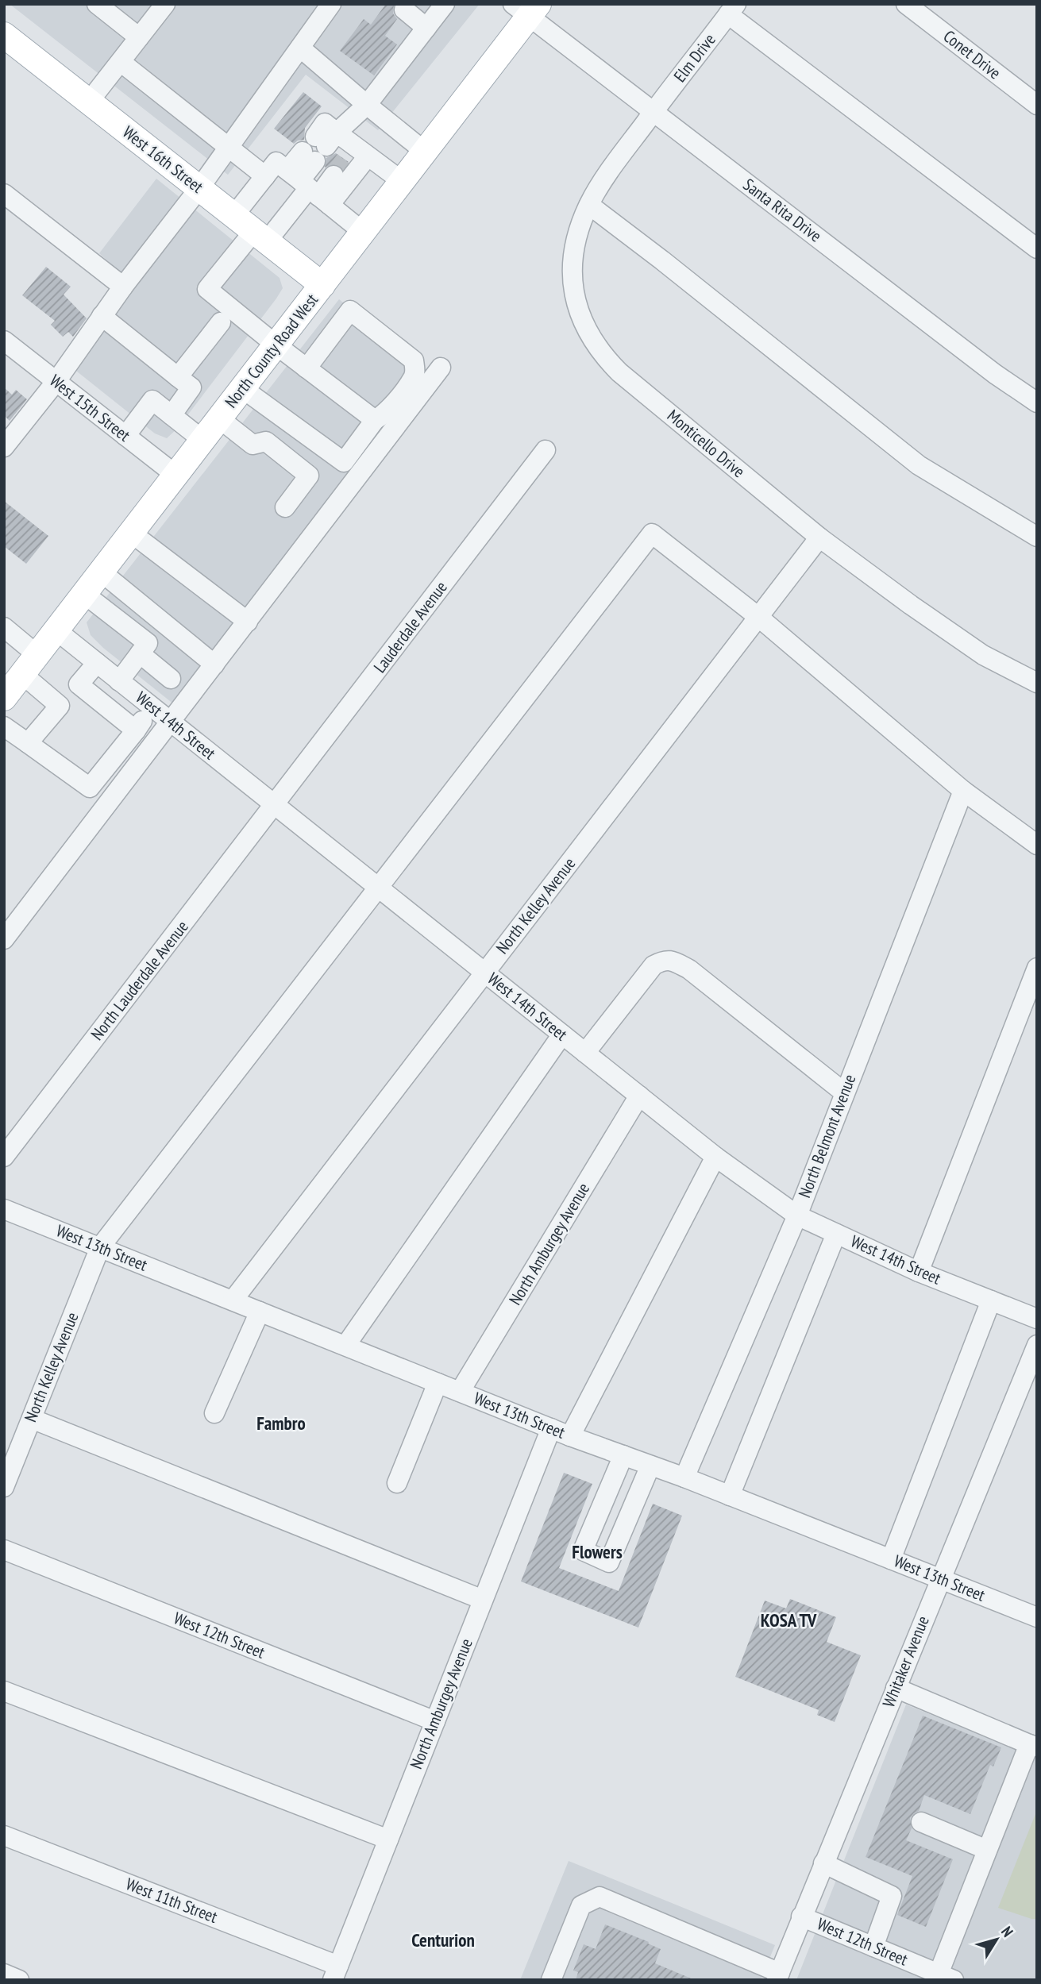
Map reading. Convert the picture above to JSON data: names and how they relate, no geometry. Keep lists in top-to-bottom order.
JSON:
{
  "streets": {
    "main road": ["West 16th Street", "North County Road West"],
    "street": [
      "Conet Drive",
      "Elm Drive",
      "Santa Rita Drive",
      "West 15th Street",
      "Monticello Drive",
      "Lauderdale Avenue",
      "West 14th Street",
      "North Kelley Avenue",
      "North Lauderdale Avenue",
      "North Belmont Avenue",
      "North Amburgey Avenue",
      "West 13th Street",
      "West 12th Street",
      "Whitaker Avenue",
      "West 11th Street"
    ]
  },
  "crossings": [
    ["Elm Drive", "Santa Rita Drive"],
    ["Elm Drive", "Monticello Drive"],
    ["West 16th Street", "North County Road West"],
    ["Santa Rita Drive", "North County Road West"],
    ["Santa Rita Drive", "Monticello Drive"],
    ["North County Road West", "West 15th Street"],
    ["North County Road West", "West 14th Street"],
    ["Monticello Drive", "North Kelley Avenue"],
    ["Lauderdale Avenue", "West 14th Street"],
    ["Lauderdale Avenue", "North Lauderdale Avenue"],
    ["West 14th Street", "North Kelley Avenue"],
    ["West 14th Street", "North Lauderdale Avenue"],
    ["West 14th Street", "North Belmont Avenue"],
    ["West 14th Street", "North Amburgey Avenue"],
    ["North Kelley Avenue", "West 13th Street"],
    ["North Belmont Avenue", "West 13th Street"],
    ["North Amburgey Avenue", "West 13th Street"],
    ["North Amburgey Avenue", "West 12th Street"],
    ["North Amburgey Avenue", "West 11th Street"],
    ["West 13th Street", "Whitaker Avenue"],
    ["West 12th Street", "Whitaker Avenue"]
  ],
  "districts": [
    "Fambro",
    "Flowers",
    "KOSA TV",
    "Centurion"
  ],
  "north": "top right"
}
